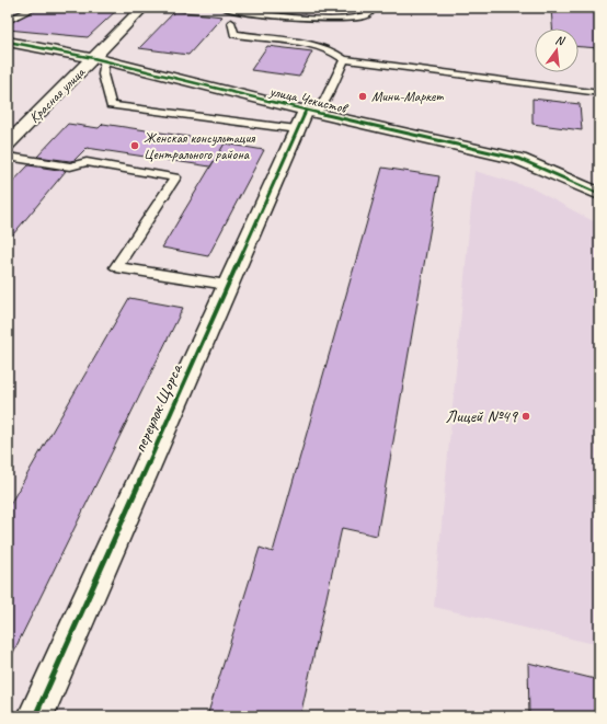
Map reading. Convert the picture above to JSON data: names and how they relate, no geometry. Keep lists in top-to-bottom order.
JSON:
{
  "streets": {
    "street": ["Красная улица", "улица Чекистов", "переулок Щорса"]
  },
  "crossings": [
    ["Красная улица", "улица Чекистов"],
    ["улица Чекистов", "переулок Щорса"]
  ],
  "places": ["Мини-Маркет", "Женская консультация Центрального района", "Лицей №49"],
  "north": "top"
}
